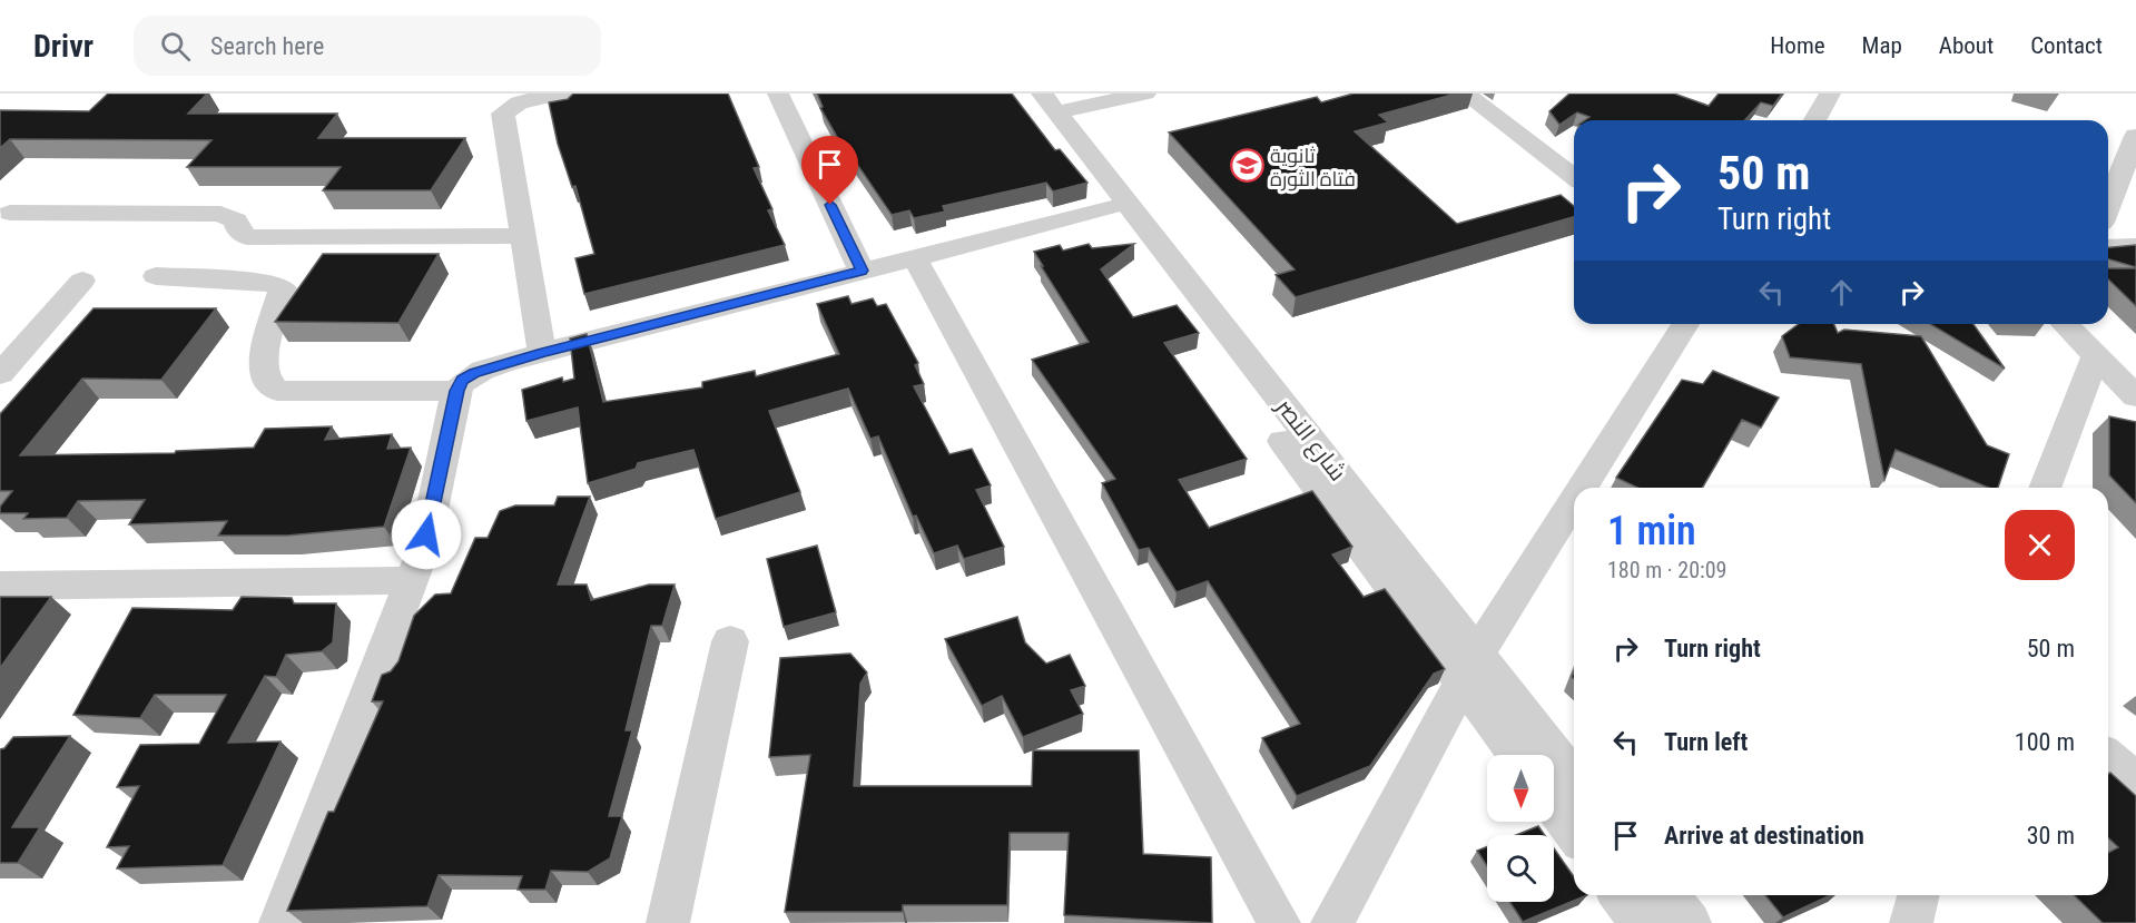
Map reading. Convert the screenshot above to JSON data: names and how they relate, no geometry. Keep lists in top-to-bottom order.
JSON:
{
  "streets": {
    "street": ["شارع النصر"]
  },
  "places": {
    "school or university": ["ثانوية فتاة الثورة"]
  },
  "north": "bottom",
  "page": {
    "header": "Drivr",
    "search": "Search here",
    "nav": [
      "Home",
      "Map",
      "About",
      "Contact"
    ],
    "turn": ["50 m", "Turn right"],
    "heading": ["1 min", "180 m · 20:09"],
    "list": [
      {
        "name": "Turn right",
        "value": "50 m"
      },
      {
        "name": "Turn left",
        "value": "100 m"
      },
      {
        "name": "Arrive at destination",
        "value": "30 m"
      }
    ]
  }
}
